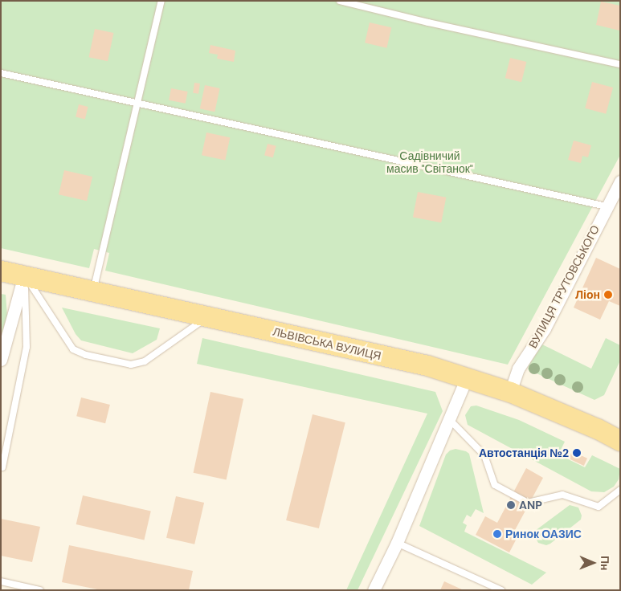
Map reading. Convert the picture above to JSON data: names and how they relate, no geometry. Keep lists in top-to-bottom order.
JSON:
{
  "streets": {
    "main road": ["ЛЬВІВСЬКА ВУЛИЦЯ"],
    "street": ["ВУЛИЦЯ ТРУТОВСЬКОГО"]
  },
  "crossings": [
    ["ВУЛИЦЯ ТРУТОВСЬКОГО", "ЛЬВІВСЬКА ВУЛИЦЯ"]
  ],
  "parks": ["Садівничий масив \"Світанок\""],
  "places": [
    "Ліон",
    "Автостанція №2",
    "ANP",
    "Ринок ОАЗИС"
  ],
  "north": "right"
}
